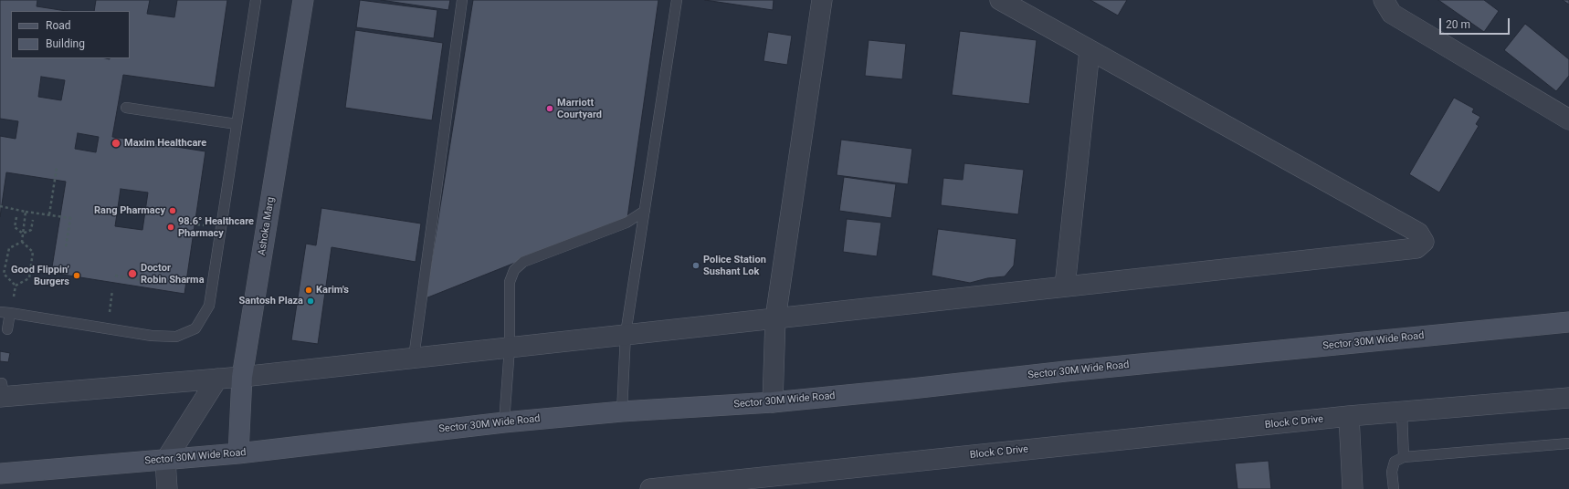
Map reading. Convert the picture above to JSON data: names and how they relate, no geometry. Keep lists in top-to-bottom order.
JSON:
{
  "streets": {
    "main road": ["Ashoka Marg", "Sector 30M Wide Road"],
    "street": ["Block C Drive"]
  },
  "crossings": [
    ["Ashoka Marg", "Sector 30M Wide Road"]
  ],
  "places": [
    "Marriott Courtyard",
    "Maxim Healthcare",
    "Rang Pharmacy",
    "98.6° Healthcare Pharmacy",
    "Police Station Sushant Lok",
    "Doctor Robin Sharma",
    "Good Flippin’ Burgers",
    "Karim's",
    "Santosh Plaza"
  ],
  "legend": ["Road", "Building"],
  "scale_bar": "20 m"
}
